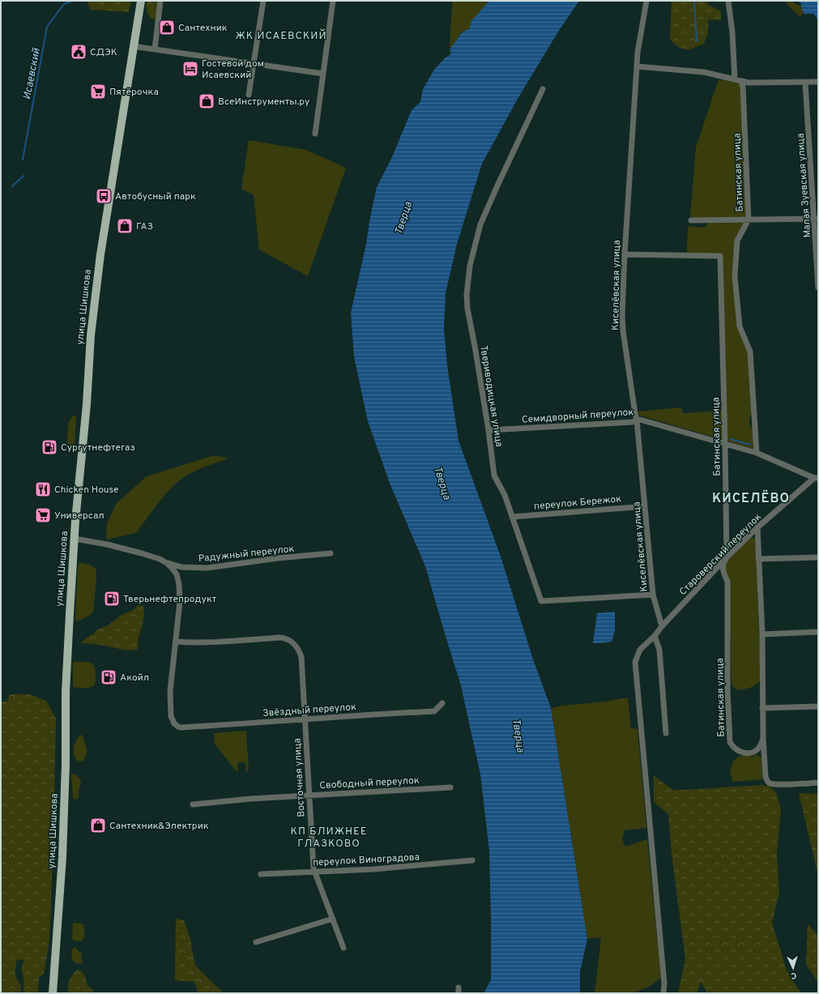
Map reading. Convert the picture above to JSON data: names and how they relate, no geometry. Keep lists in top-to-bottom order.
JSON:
{
  "streets": {
    "main road": ["улица Шишкова"],
    "street": [
      "Батинская улица",
      "Малая Зуевская улица",
      "Киселёвская улица",
      "Твериводицкая улица",
      "Семидворный переулок",
      "переулок Бережок",
      "Радужный переулок",
      "Староверский переулок",
      "Звёздный переулок",
      "Восточная улица",
      "Свободный переулок",
      "переулок Виноградова"
    ]
  },
  "crossings": [
    ["Батинская улица", "Киселёвская улица"],
    ["Батинская улица", "Семидворный переулок"],
    ["Батинская улица", "Староверский переулок"],
    ["Киселёвская улица", "Твериводицкая улица"],
    ["Киселёвская улица", "Семидворный переулок"],
    ["Киселёвская улица", "переулок Бережок"],
    ["Киселёвская улица", "Староверский переулок"],
    ["улица Шишкова", "Радужный переулок"],
    ["Твериводицкая улица", "Семидворный переулок"],
    ["Твериводицкая улица", "переулок Бережок"],
    ["Семидворный переулок", "Староверский переулок"],
    ["Звёздный переулок", "Восточная улица"],
    ["Восточная улица", "Свободный переулок"],
    ["Восточная улица", "переулок Виноградова"]
  ],
  "districts": ["ЖК ИСАЕВСКИЙ", "КИСЕЛЁВО", "КП БЛИЖНЕЕ ГЛАЗКОВО"],
  "water": ["Исаевский", "Тверца"],
  "places": {
    "shop": [
      "Сантехник",
      "ВсеИнструменты.ру",
      "ГАЗ",
      "Сантехник&Электрик"
    ],
    "public building": ["СДЭК"],
    "hotel": ["Гостевой дом Исаевский"],
    "supermarket": ["Пятёрочка", "Универсал"],
    "bus stop": ["Автобусный парк"],
    "fuel station": ["Сургутнефтегаз", "Тверьнефтепродукт", "Акойл"],
    "restaurant": ["Chicken House"]
  },
  "north": "bottom"
}
